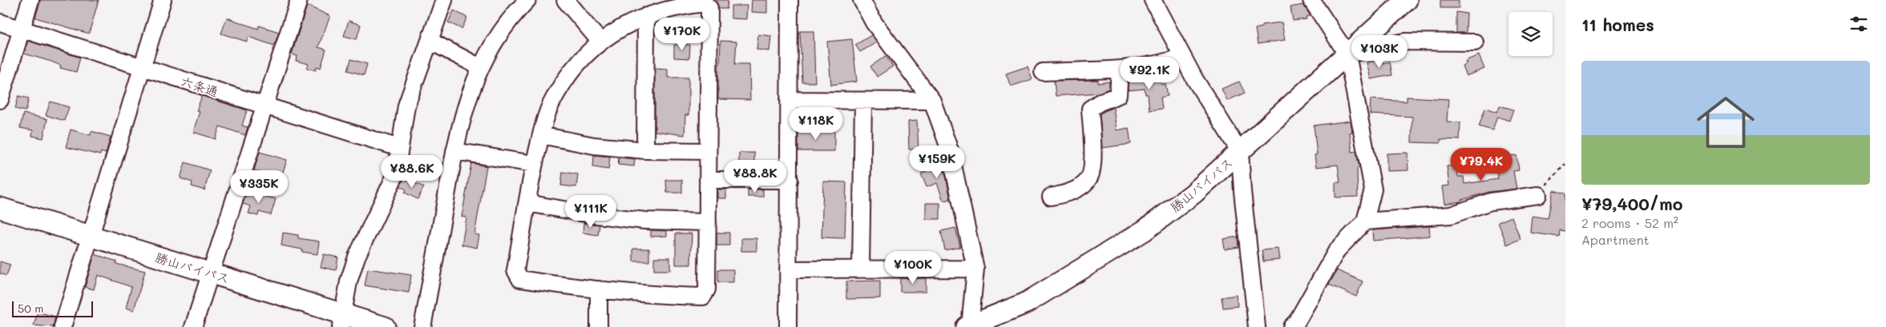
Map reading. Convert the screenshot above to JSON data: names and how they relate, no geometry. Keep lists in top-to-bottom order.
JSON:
{
  "streets": {
    "main road": ["勝山バイパス"],
    "street": ["六条通"]
  },
  "scale_bar": "50 m",
  "page": {
    "heading": "11 homes",
    "price": [
      "¥170K",
      "¥103K",
      "¥92.1K",
      "¥118K",
      "¥159K",
      "¥79.4K",
      "¥88.6K",
      "¥88.8K",
      "¥335K",
      "¥111K",
      "¥100K"
    ],
    "list": [
      {
        "name": "¥79,400/mo",
        "note": "2 rooms · 52 m² · Apartment"
      }
    ],
    "scale": "50 m"
  }
}
